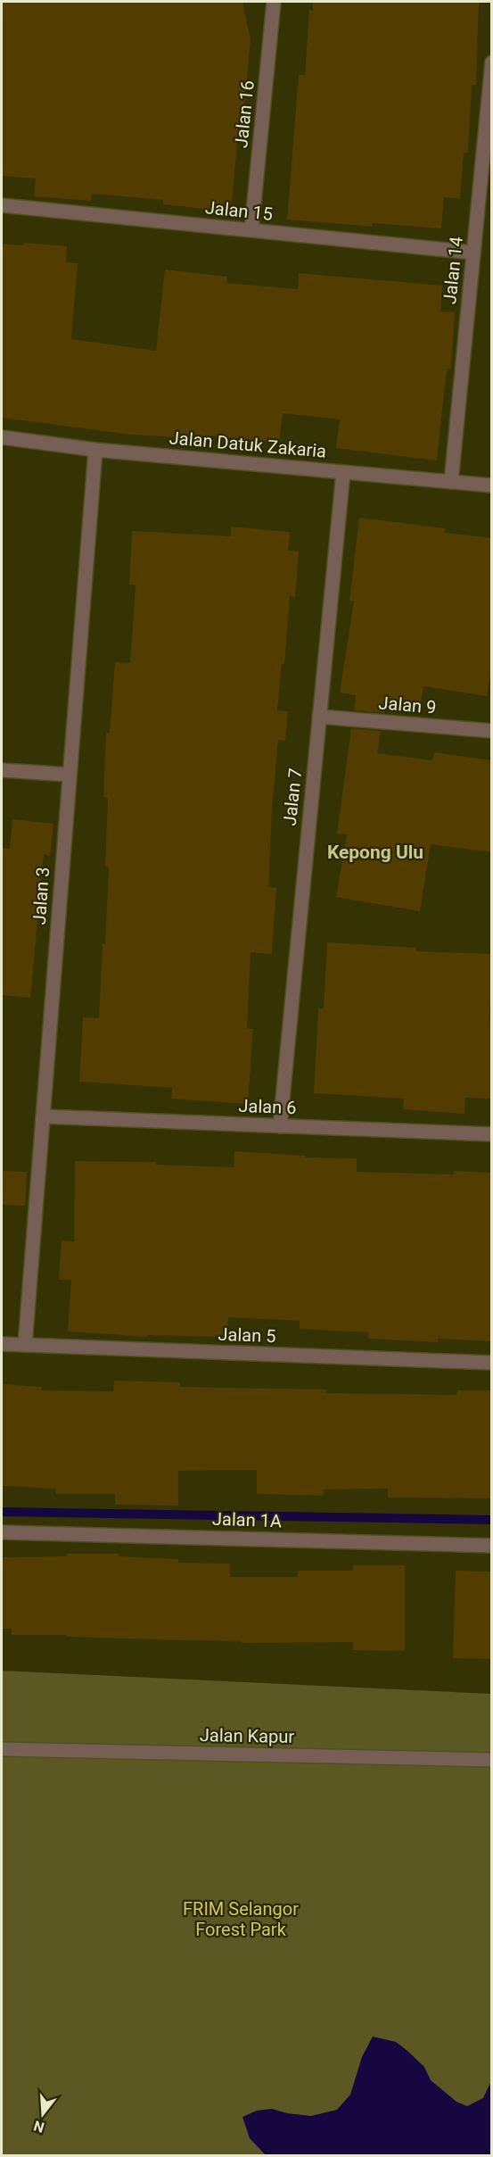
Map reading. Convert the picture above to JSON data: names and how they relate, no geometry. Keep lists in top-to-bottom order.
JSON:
{
  "streets": {
    "street": [
      "Jalan 16",
      "Jalan 15",
      "Jalan 14",
      "Jalan Datuk Zakaria",
      "Jalan 9",
      "Jalan 7",
      "Jalan 3",
      "Jalan 6",
      "Jalan 5",
      "Jalan 1A",
      "Jalan Kapur"
    ]
  },
  "crossings": [
    ["Jalan 16", "Jalan 15"],
    ["Jalan 15", "Jalan 14"],
    ["Jalan 14", "Jalan Datuk Zakaria"],
    ["Jalan Datuk Zakaria", "Jalan 7"],
    ["Jalan Datuk Zakaria", "Jalan 3"],
    ["Jalan 9", "Jalan 7"],
    ["Jalan 7", "Jalan 6"],
    ["Jalan 3", "Jalan 6"],
    ["Jalan 3", "Jalan 5"]
  ],
  "districts": ["Kepong Ulu"],
  "parks": ["FRIM Selangor Forest Park"],
  "north": "bottom"
}
